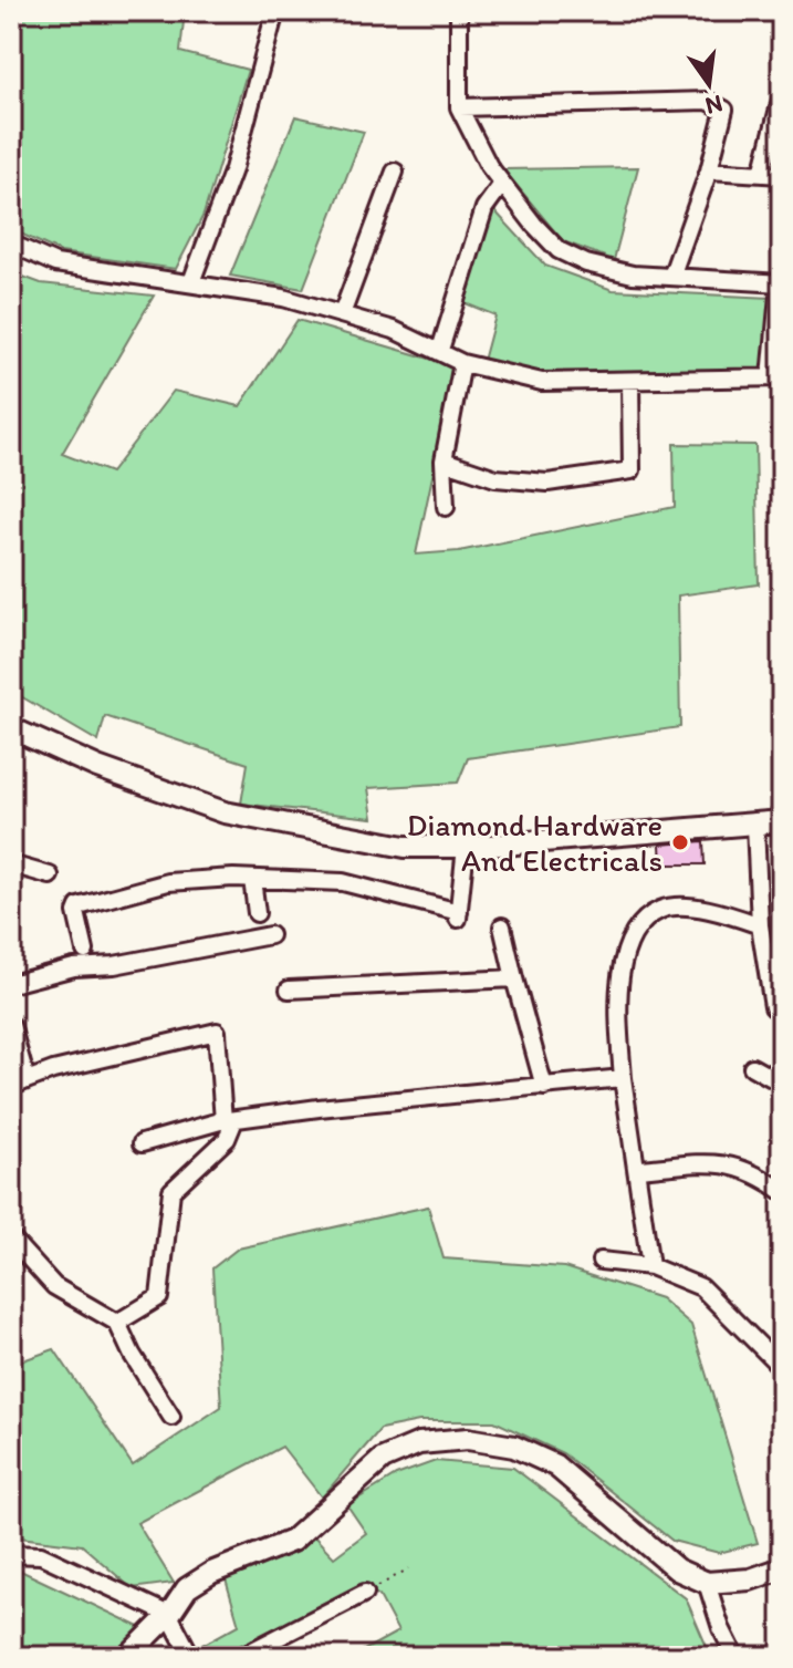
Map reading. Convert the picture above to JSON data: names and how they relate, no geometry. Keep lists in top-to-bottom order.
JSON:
{
  "places": ["Diamond Hardware And Electricals"],
  "north": "bottom"
}
